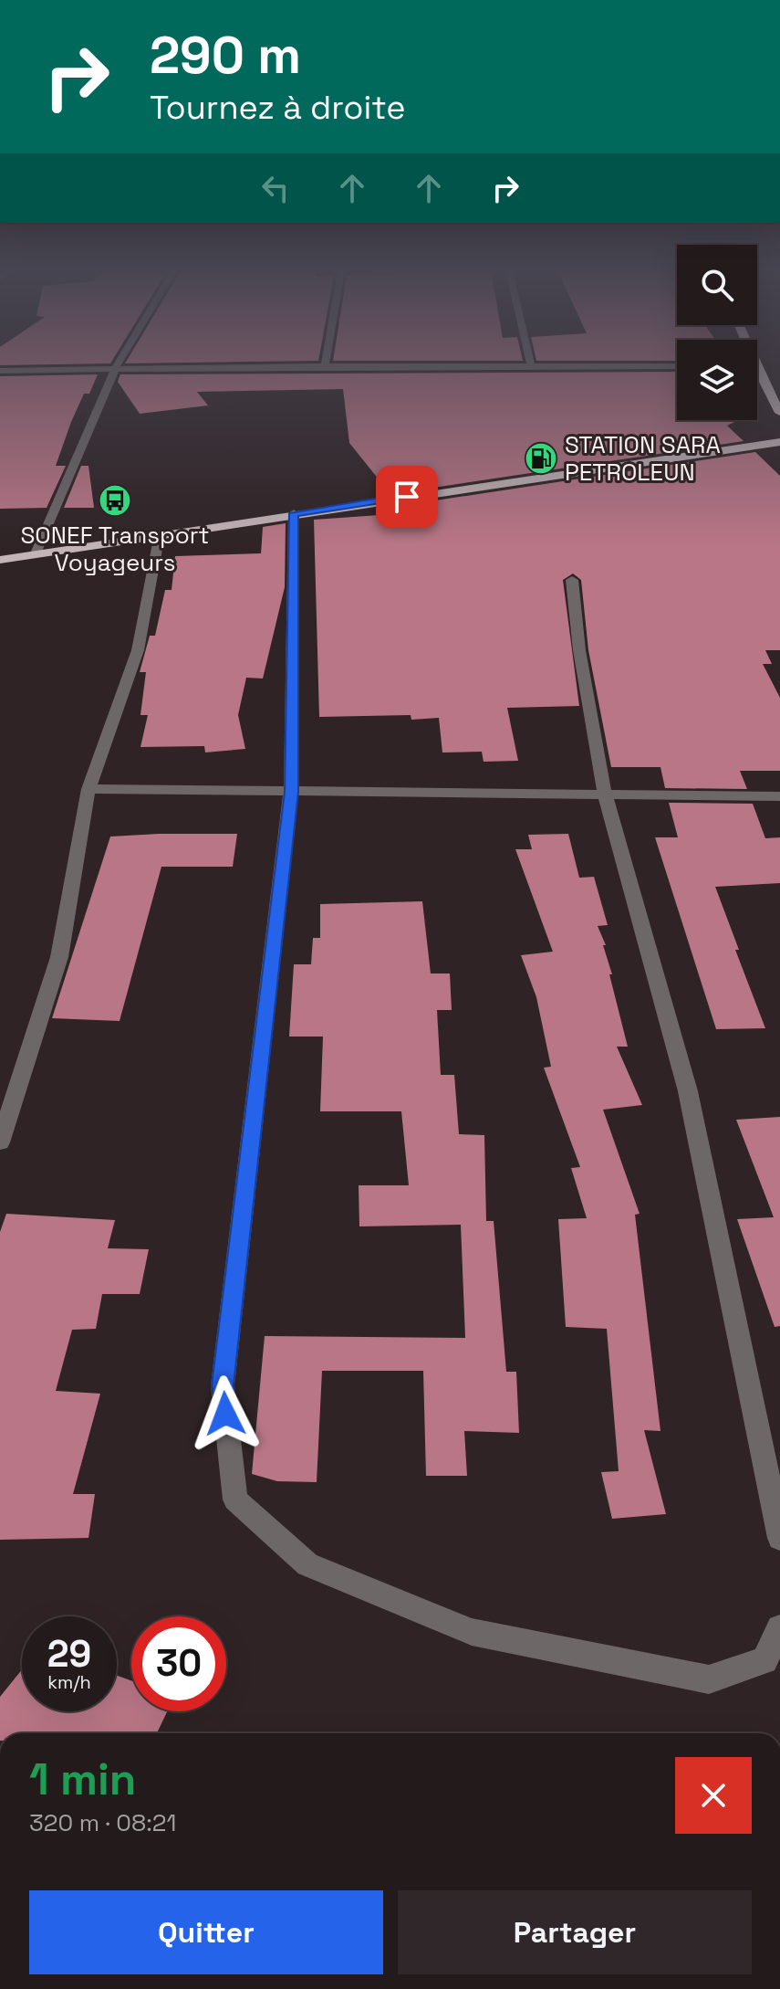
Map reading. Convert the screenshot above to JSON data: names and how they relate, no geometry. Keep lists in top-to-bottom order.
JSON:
{
  "places": {
    "fuel station": ["STATION SARA PETROLEUN"],
    "bus stop": ["SONEF Transport Voyageurs"]
  },
  "page": {
    "turn": ["290 m", "Tournez à droite"],
    "speed": "29 km/h",
    "limit": "30",
    "heading": ["1 min", "320 m · 08:21"],
    "buttons": ["Quitter", "Partager"]
  }
}
